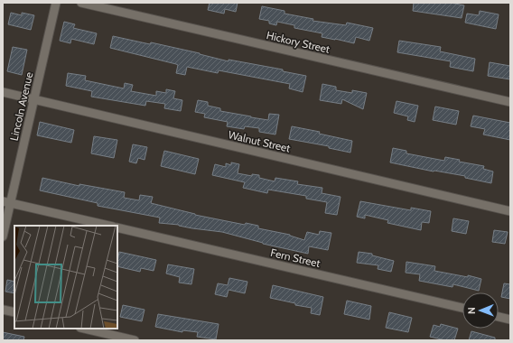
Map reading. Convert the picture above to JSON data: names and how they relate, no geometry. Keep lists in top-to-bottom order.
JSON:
{
  "streets": {
    "street": [
      "Hickory Street",
      "Lincoln Avenue",
      "Walnut Street",
      "Fern Street"
    ]
  },
  "crossings": [
    ["Lincoln Avenue", "Walnut Street"]
  ],
  "north": "left"
}
